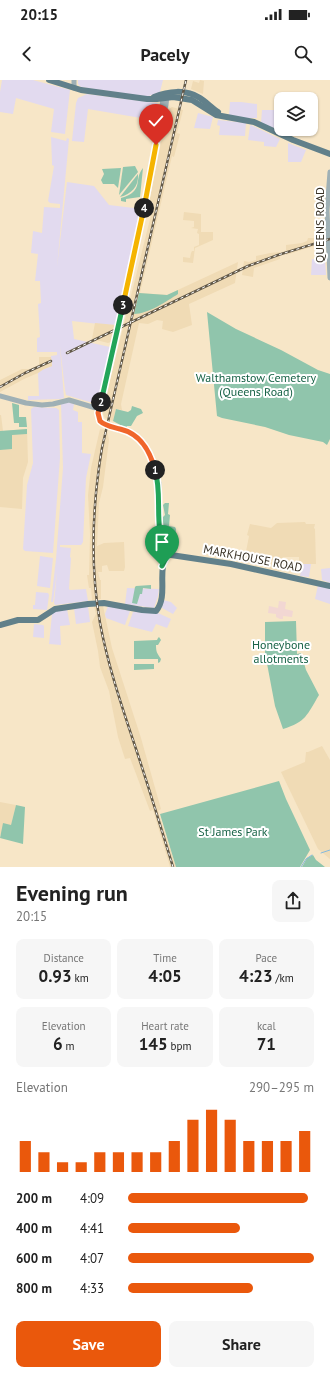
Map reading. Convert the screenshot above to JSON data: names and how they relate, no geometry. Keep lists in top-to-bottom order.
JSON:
{
  "streets": {
    "main road": ["MARKHOUSE ROAD"],
    "street": ["QUEENS ROAD"]
  },
  "parks": ["Walthamstow Cemetery (Queens Road)", "Honeybone allotments", "St James Park"],
  "page": {
    "status": "20:15",
    "header": "Pacely",
    "pins": [
      "4",
      "3",
      "2",
      "1"
    ],
    "heading": ["Evening run", "20:15"],
    "stats": [
      ["Distance", "0.93 km"],
      ["Time", "4:05"],
      ["Pace", "4:23 /km"],
      ["Elevation", "6 m"],
      ["Heart rate", "145 bpm"],
      ["kcal", "71"]
    ],
    "chart": ["Elevation", "290–295 m"],
    "list": [
      {
        "name": "200 m",
        "note": "4:09"
      },
      {
        "name": "400 m",
        "note": "4:41"
      },
      {
        "name": "600 m",
        "note": "4:07"
      },
      {
        "name": "800 m",
        "note": "4:33"
      }
    ],
    "buttons": ["Save", "Share"]
  }
}
